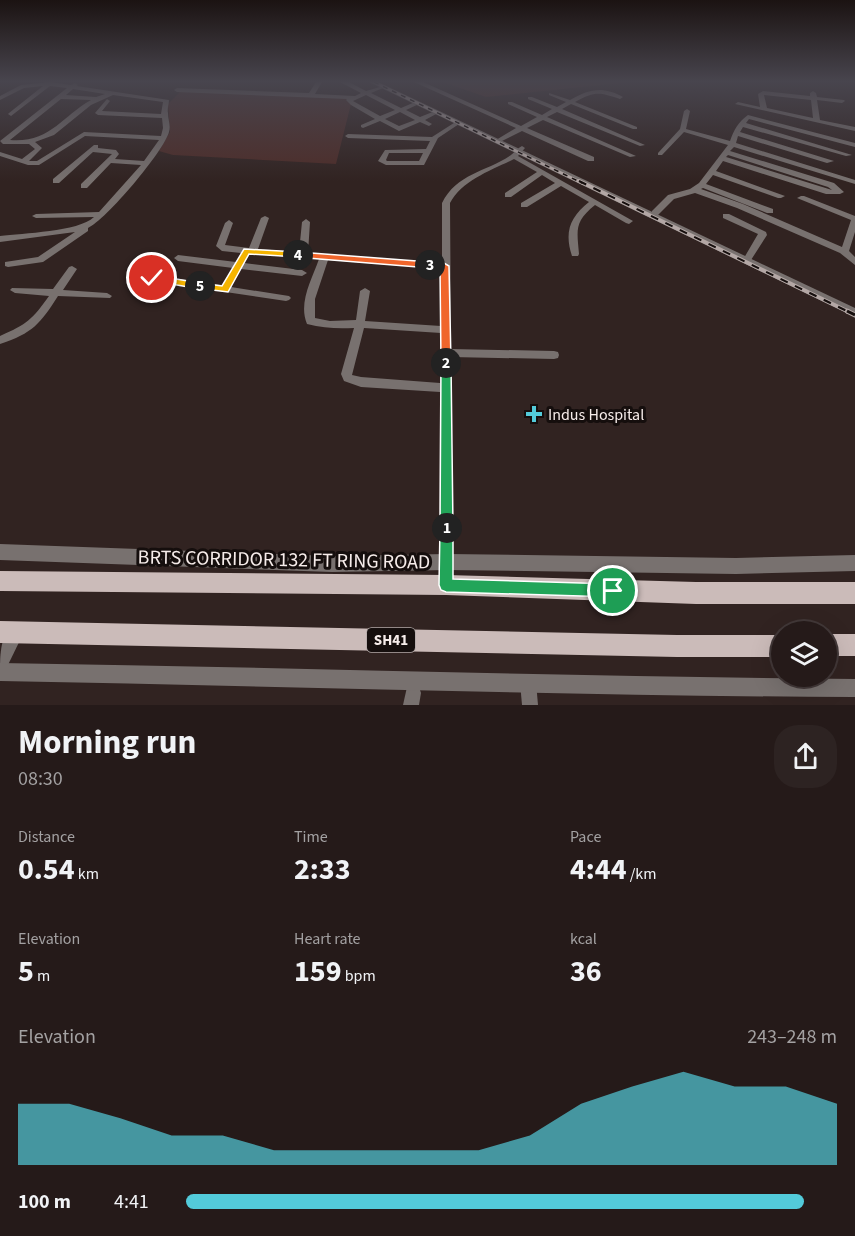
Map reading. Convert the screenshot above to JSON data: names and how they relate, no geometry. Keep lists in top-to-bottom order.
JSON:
{
  "streets": {
    "main road": ["BRTS CORRIDOR 132 FT RING ROAD", "SH41"]
  },
  "places": {
    "health": ["Indus Hospital"]
  },
  "page": {
    "pins": [
      "4",
      "3",
      "5",
      "2",
      "1"
    ],
    "heading": ["Morning run", "08:30"],
    "stats": [
      ["Distance", "0.54 km"],
      ["Time", "2:33"],
      ["Pace", "4:44 /km"],
      ["Elevation", "5 m"],
      ["Heart rate", "159 bpm"],
      ["kcal", "36"]
    ],
    "chart": ["Elevation", "243–248 m"],
    "list": [
      {
        "name": "100 m",
        "note": "4:41"
      }
    ]
  }
}
